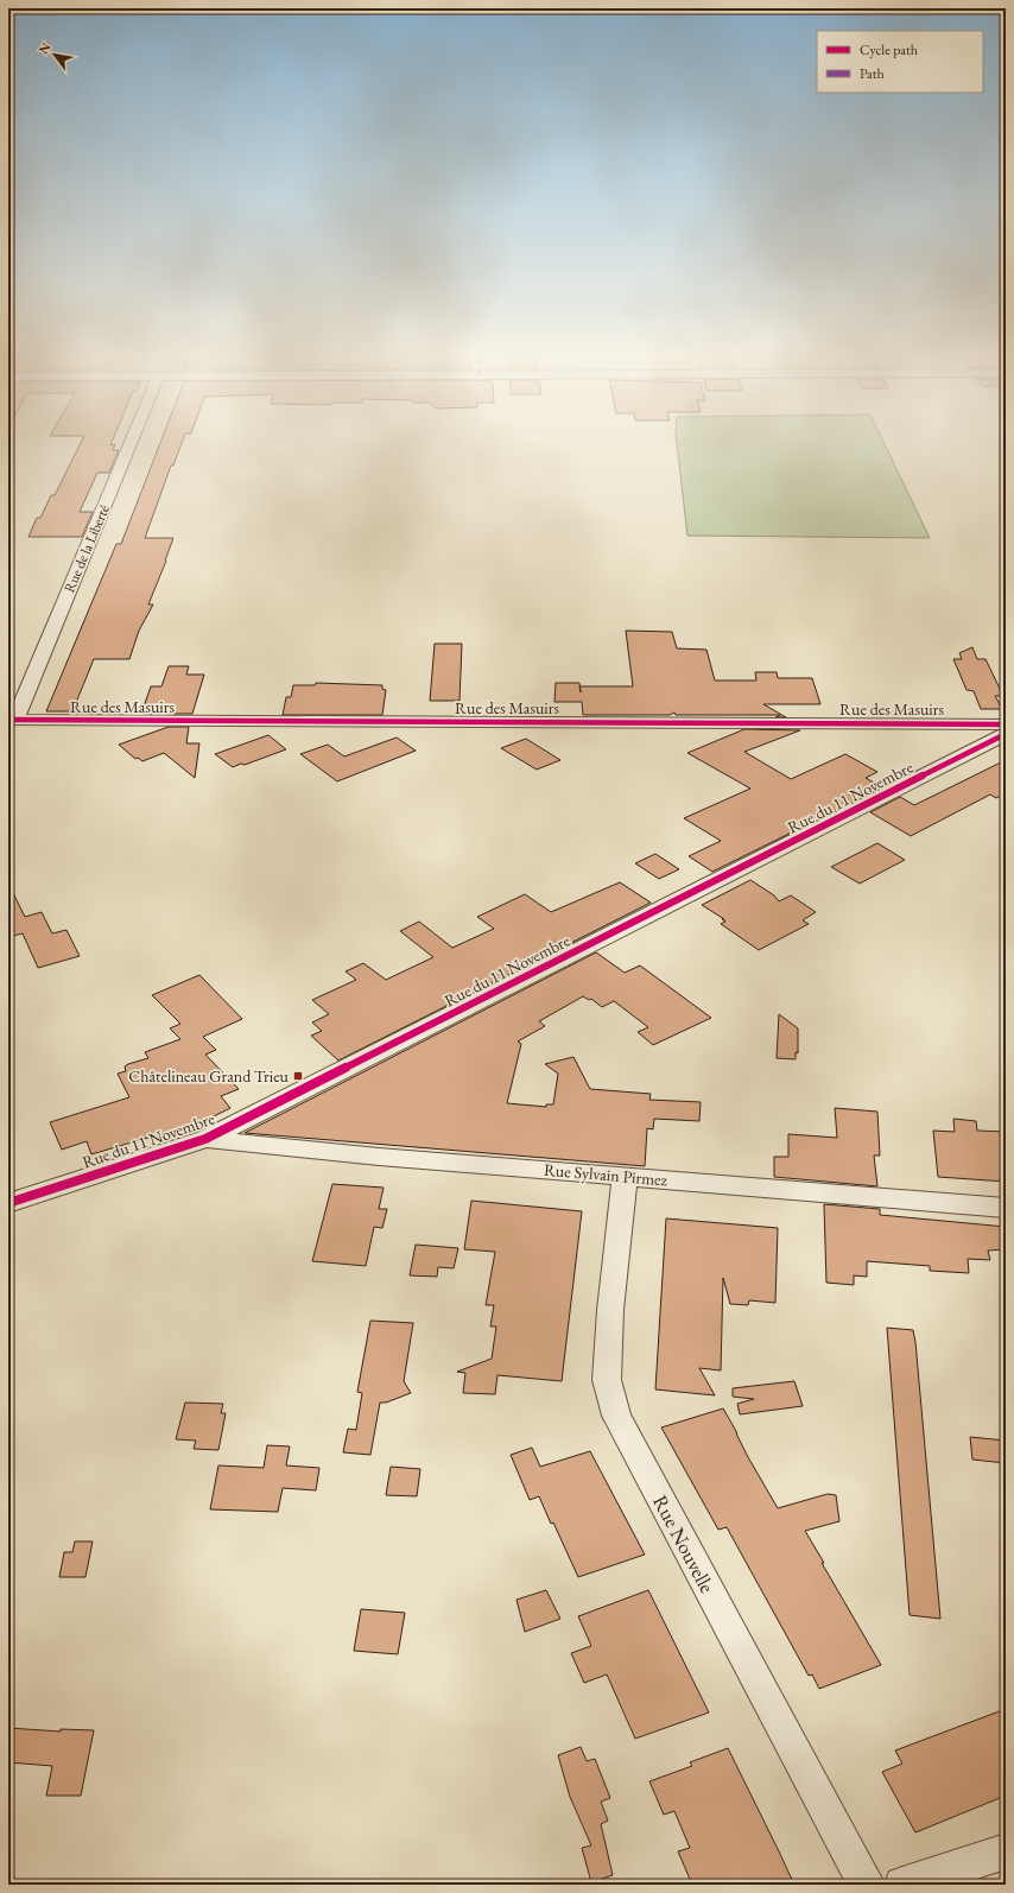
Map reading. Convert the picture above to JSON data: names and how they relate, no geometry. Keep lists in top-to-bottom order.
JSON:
{
  "streets": {
    "street": [
      "Rue de la Liberté",
      "Rue des Masuirs",
      "Rue du 11 Novembre",
      "Rue Sylvain Pirmez",
      "Rue Nouvelle"
    ]
  },
  "crossings": [
    ["Rue de la Liberté", "Rue des Masuirs"],
    ["Rue du 11 Novembre", "Rue Sylvain Pirmez"],
    ["Rue Sylvain Pirmez", "Rue Nouvelle"]
  ],
  "places": {
    "transit": ["Châtelineau Grand Trieu"]
  },
  "legend": ["Cycle path", "Path"],
  "north": "top left"
}
